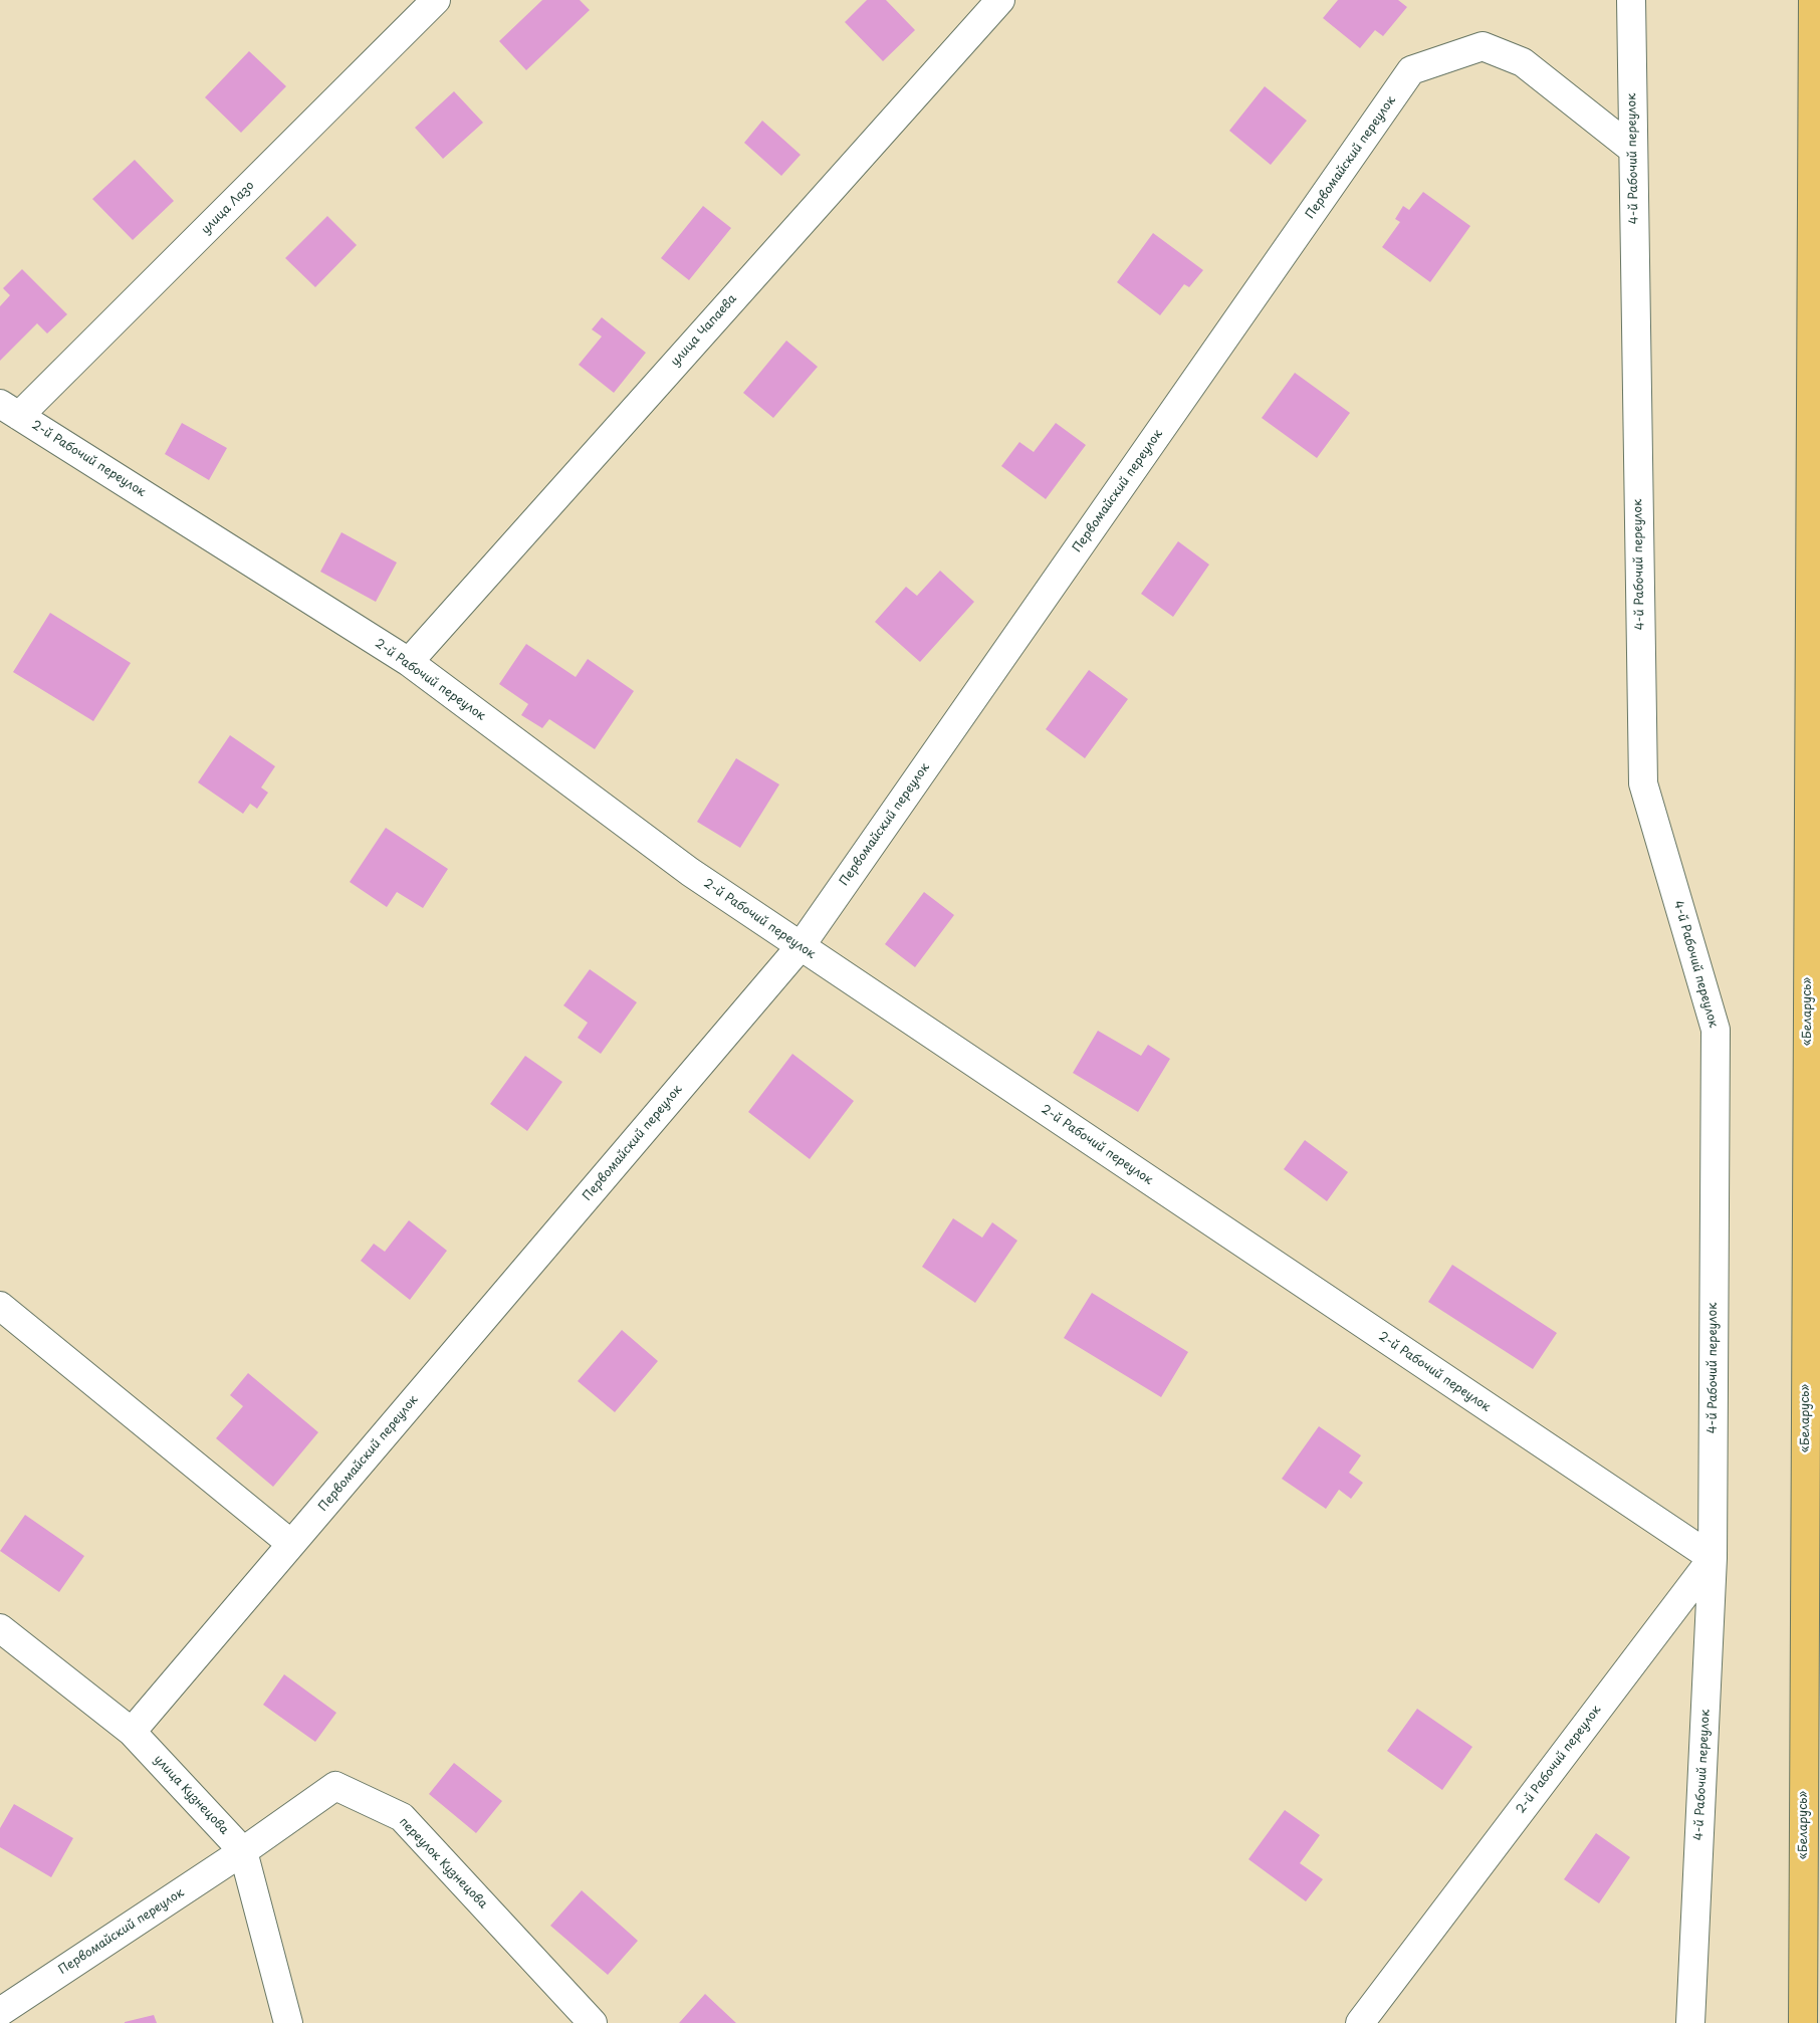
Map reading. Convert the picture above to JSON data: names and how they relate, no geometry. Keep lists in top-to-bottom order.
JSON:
{
  "streets": {
    "highway": ["«Беларусь»"],
    "street": [
      "Первомайский переулок",
      "4-й Рабочий переулок",
      "улица Лазо",
      "улица Чапаева",
      "2-й Рабочий переулок",
      "улица Кузнецова",
      "переулок Кузнецова"
    ]
  },
  "crossings": [
    ["Первомайский переулок", "4-й Рабочий переулок"],
    ["Первомайский переулок", "2-й Рабочий переулок"],
    ["Первомайский переулок", "улица Кузнецова"],
    ["Первомайский переулок", "переулок Кузнецова"],
    ["4-й Рабочий переулок", "2-й Рабочий переулок"],
    ["улица Лазо", "2-й Рабочий переулок"],
    ["улица Чапаева", "2-й Рабочий переулок"],
    ["улица Кузнецова", "переулок Кузнецова"]
  ]
}
